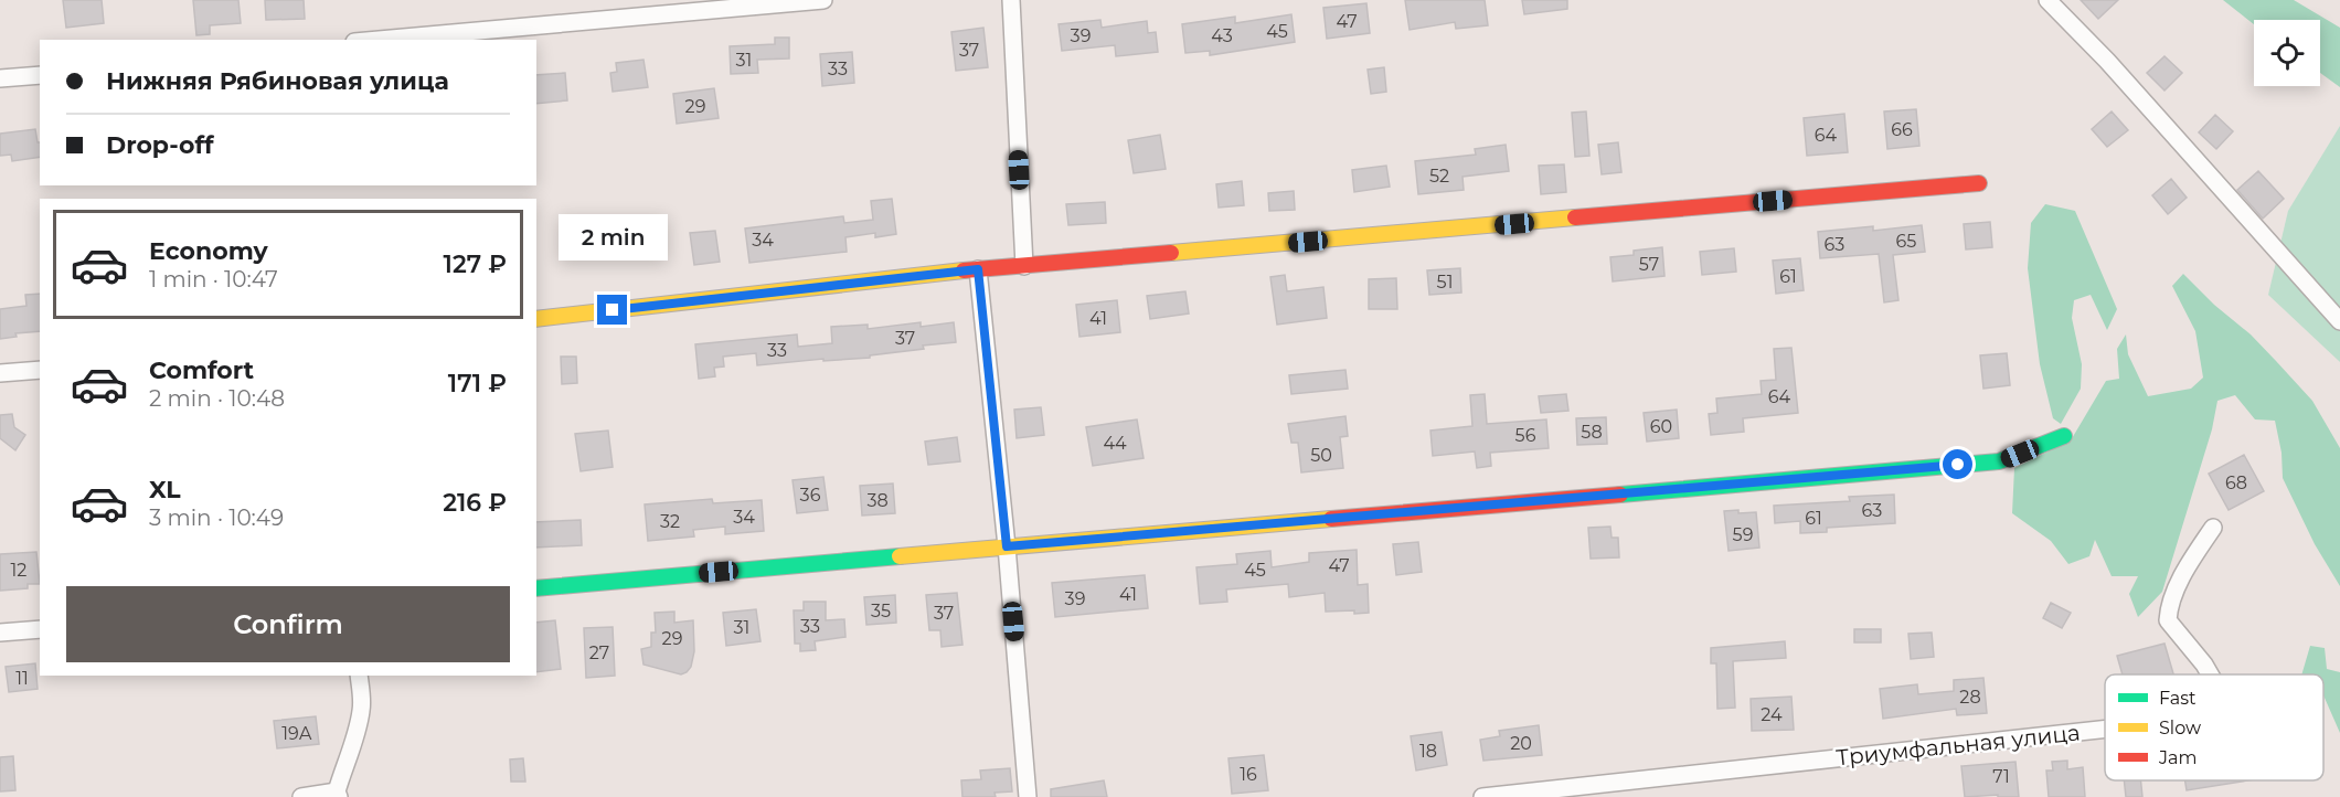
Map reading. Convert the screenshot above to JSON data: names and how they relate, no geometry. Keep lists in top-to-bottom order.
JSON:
{
  "streets": {
    "street": ["Триумфальная улица"]
  },
  "house_numbers": [
    "47",
    "45",
    "39",
    "43",
    "37",
    "31",
    "33",
    "29",
    "66",
    "64",
    "52",
    "34",
    "65",
    "63",
    "57",
    "61",
    "51",
    "41",
    "37",
    "33",
    "64",
    "60",
    "58",
    "56",
    "44",
    "50",
    "68",
    "36",
    "38",
    "63",
    "34",
    "61",
    "32",
    "59",
    "47",
    "12",
    "45",
    "41",
    "39",
    "35",
    "37",
    "33",
    "31",
    "29",
    "27",
    "11",
    "28",
    "24",
    "19А",
    "20",
    "18",
    "16",
    "71"
  ],
  "legend": ["Fast", "Slow", "Jam"],
  "page": {
    "banner": ["Нижняя Рябиновая улица", "Drop-off"],
    "list": [
      {
        "name": "Economy",
        "note": "1 min · 10:47",
        "value": "127 ₽"
      },
      {
        "name": "Comfort",
        "note": "2 min · 10:48",
        "value": "171 ₽"
      },
      {
        "name": "XL",
        "note": "3 min · 10:49",
        "value": "216 ₽"
      }
    ],
    "bubble": "2 min",
    "buttons": "Confirm"
  }
}
